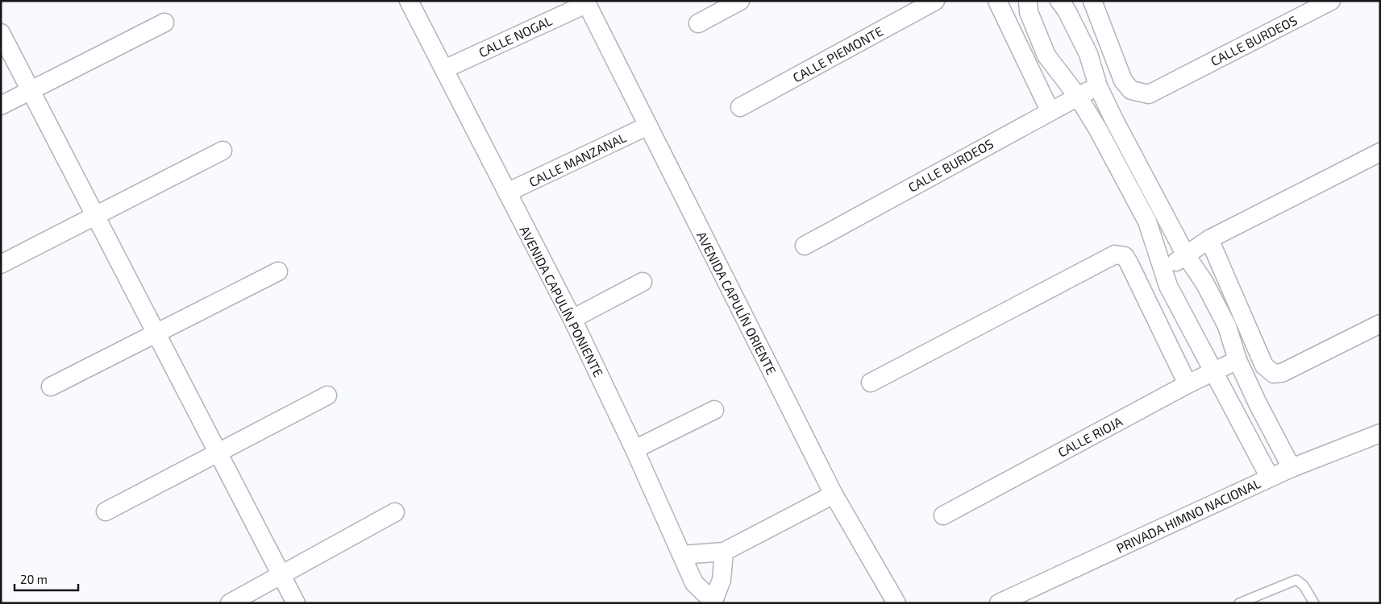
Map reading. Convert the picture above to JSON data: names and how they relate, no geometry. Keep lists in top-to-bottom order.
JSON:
{
  "streets": {
    "street": [
      "CALLE NOGAL",
      "CALLE BURDEOS",
      "CALLE PIEMONTE",
      "CALLE MANZANAL",
      "AVENIDA CAPULÍN PONIENTE",
      "AVENIDA CAPULÍN ORIENTE",
      "CALLE RIOJA",
      "PRIVADA HIMNO NACIONAL"
    ]
  },
  "crossings": [
    ["CALLE NOGAL", "AVENIDA CAPULÍN PONIENTE"],
    ["CALLE NOGAL", "AVENIDA CAPULÍN ORIENTE"],
    ["CALLE MANZANAL", "AVENIDA CAPULÍN PONIENTE"],
    ["CALLE MANZANAL", "AVENIDA CAPULÍN ORIENTE"]
  ],
  "scale_bar": "20 m"
}
